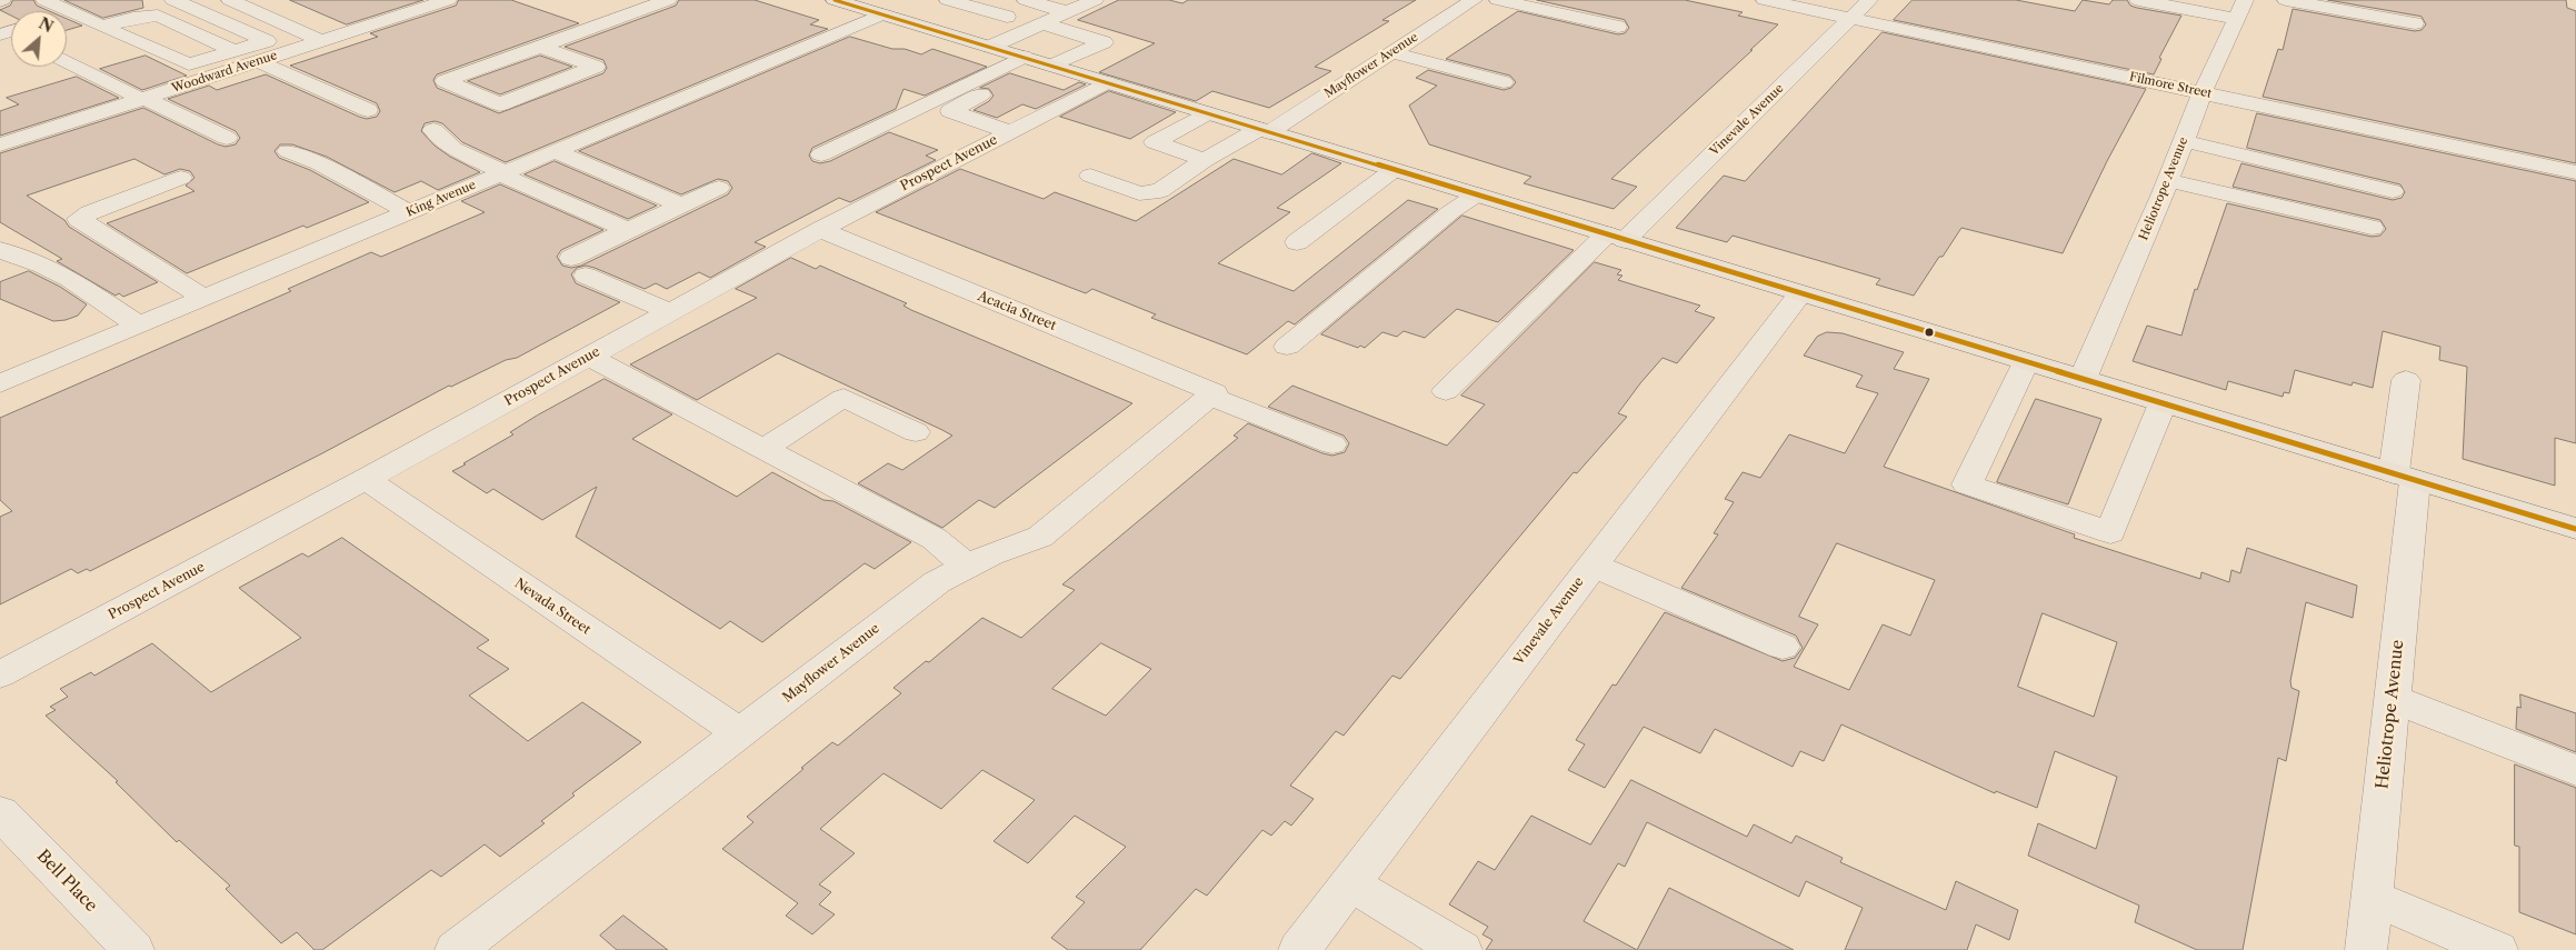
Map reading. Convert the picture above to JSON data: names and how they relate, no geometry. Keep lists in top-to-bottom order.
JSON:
{
  "streets": {
    "street": [
      "Mayflower Avenue",
      "Woodward Avenue",
      "Filmore Street",
      "Vinevale Avenue",
      "Prospect Avenue",
      "Heliotrope Avenue",
      "King Avenue",
      "Acacia Street",
      "Nevada Street",
      "Bell Place"
    ]
  },
  "crossings": [
    ["Mayflower Avenue", "Acacia Street"],
    ["Mayflower Avenue", "Nevada Street"],
    ["Filmore Street", "Vinevale Avenue"],
    ["Filmore Street", "Heliotrope Avenue"],
    ["Prospect Avenue", "Acacia Street"],
    ["Prospect Avenue", "Nevada Street"]
  ],
  "north": "top right"
}
